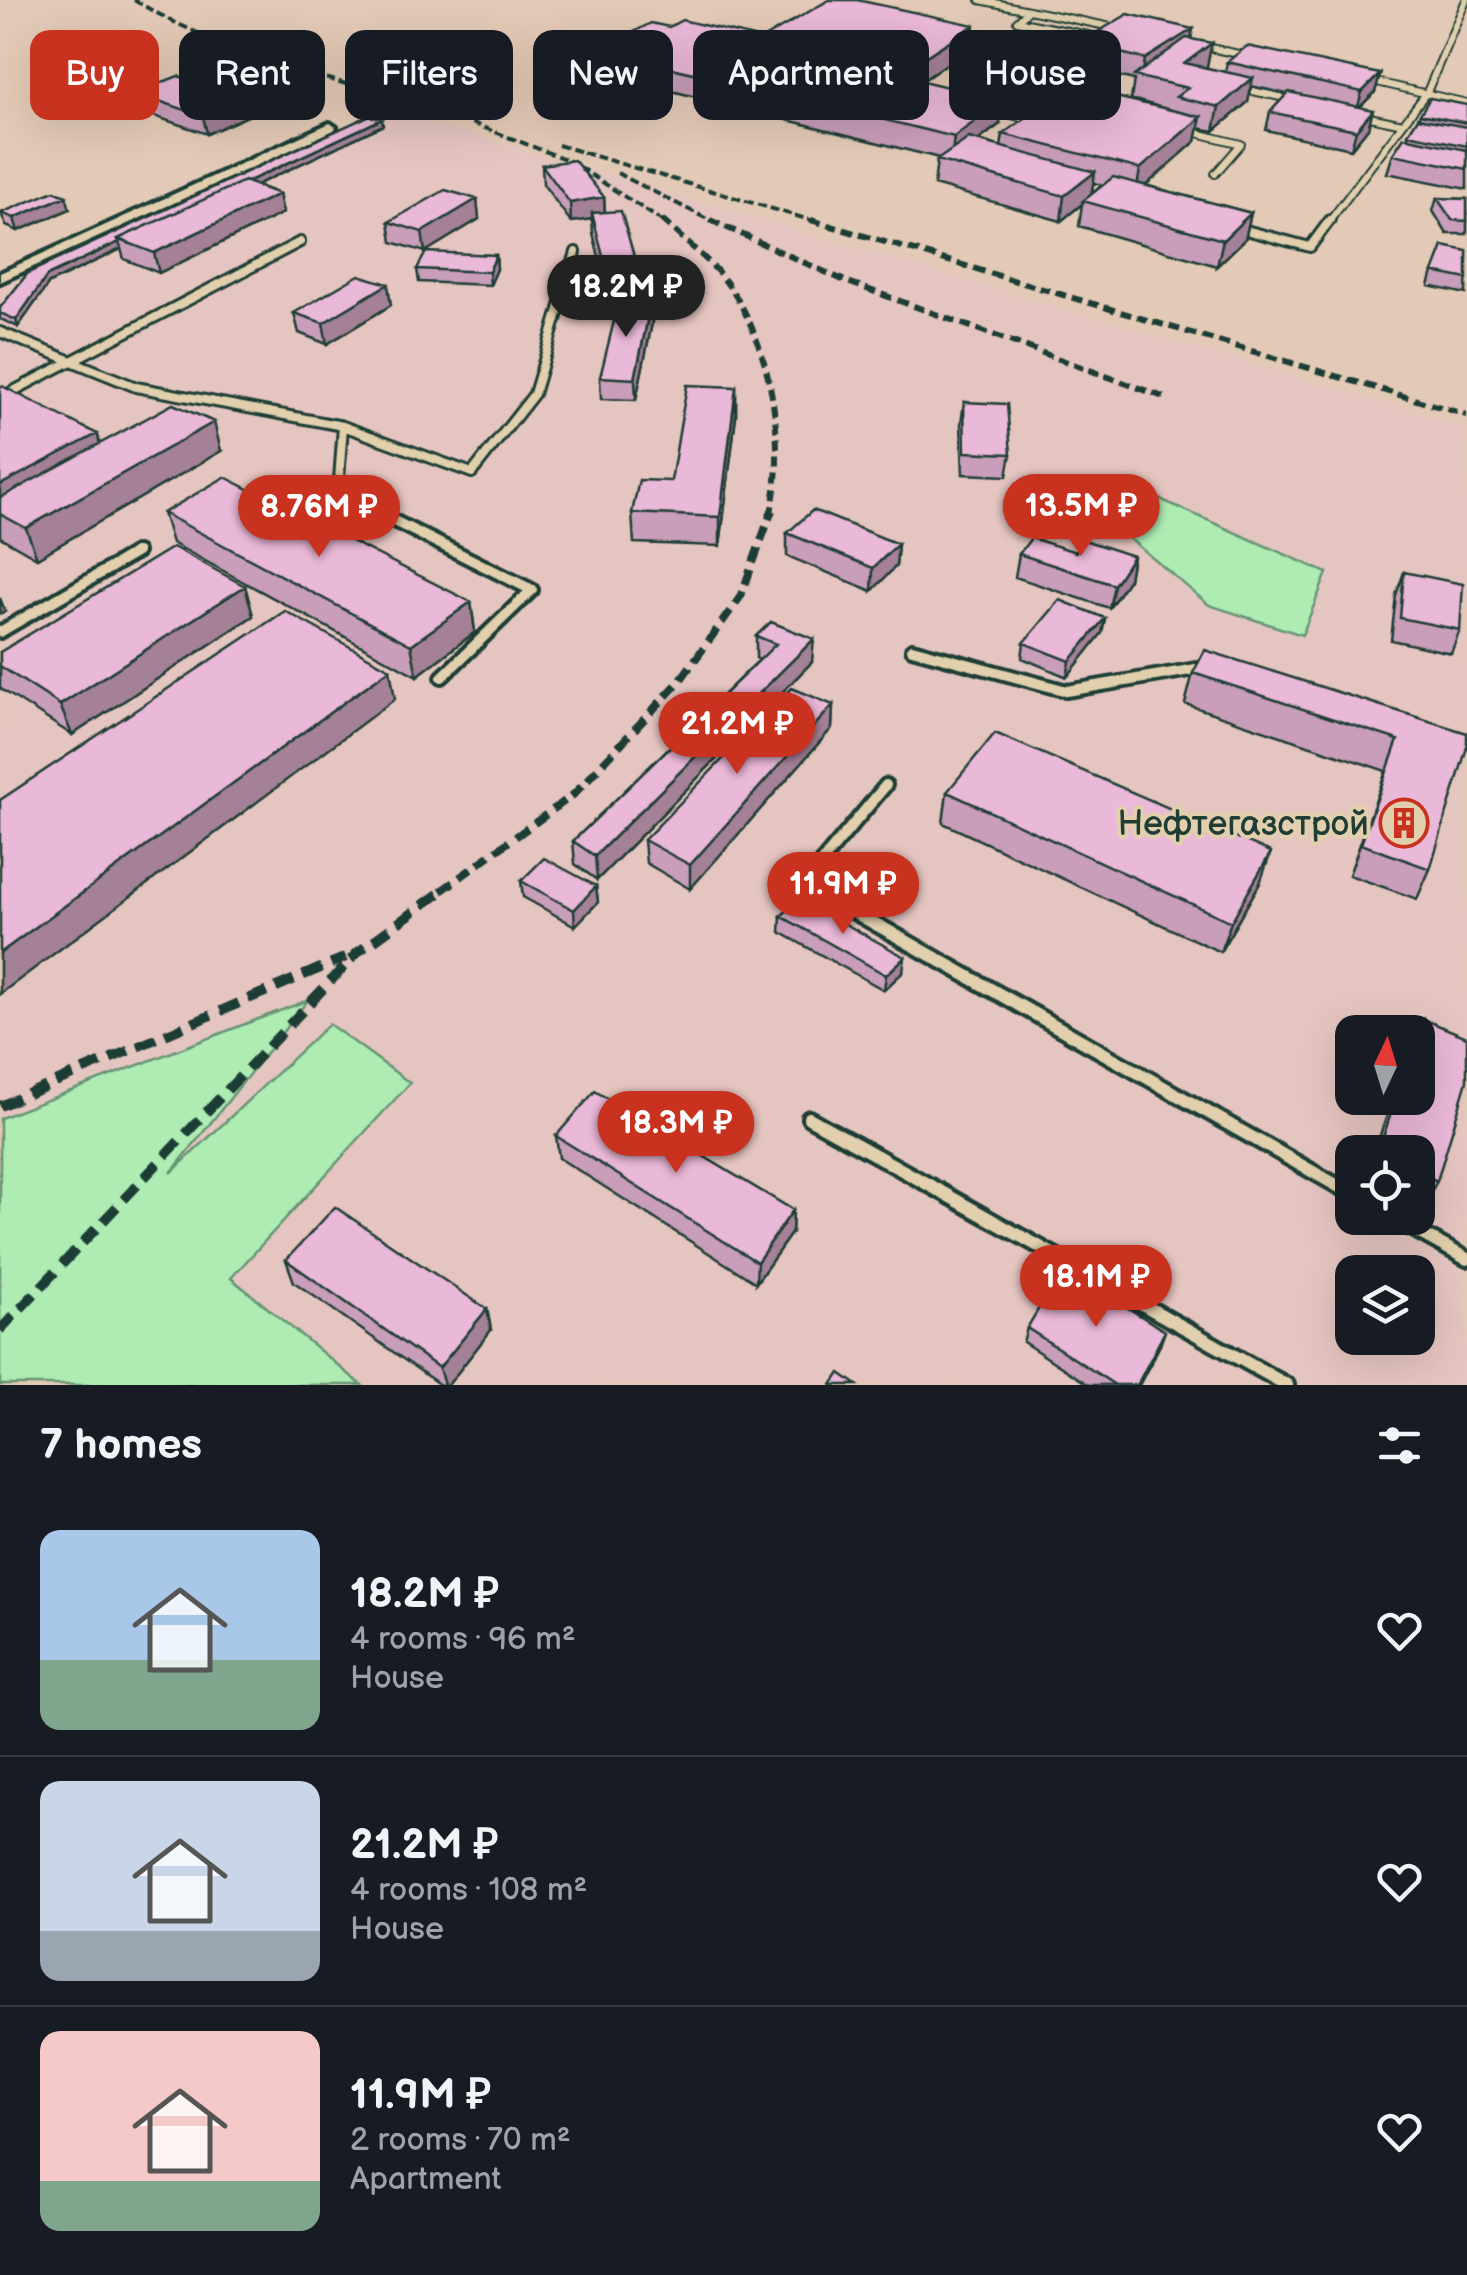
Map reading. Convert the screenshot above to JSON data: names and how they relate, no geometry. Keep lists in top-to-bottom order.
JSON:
{
  "places": {
    "building": ["Нефтегазстрой"]
  },
  "north": "top",
  "page": {
    "chip": [
      "Buy",
      "Rent",
      "Filters",
      "New",
      "Apartment",
      "House"
    ],
    "price": [
      "18.2M ₽",
      "13.5M ₽",
      "8.76M ₽",
      "21.2M ₽",
      "11.9M ₽",
      "18.3M ₽",
      "18.1M ₽"
    ],
    "heading": "7 homes",
    "list": [
      {
        "name": "18.2M ₽",
        "note": "4 rooms · 96 m² · House"
      },
      {
        "name": "21.2M ₽",
        "note": "4 rooms · 108 m² · House"
      },
      {
        "name": "11.9M ₽",
        "note": "2 rooms · 70 m² · Apartment"
      }
    ]
  }
}
